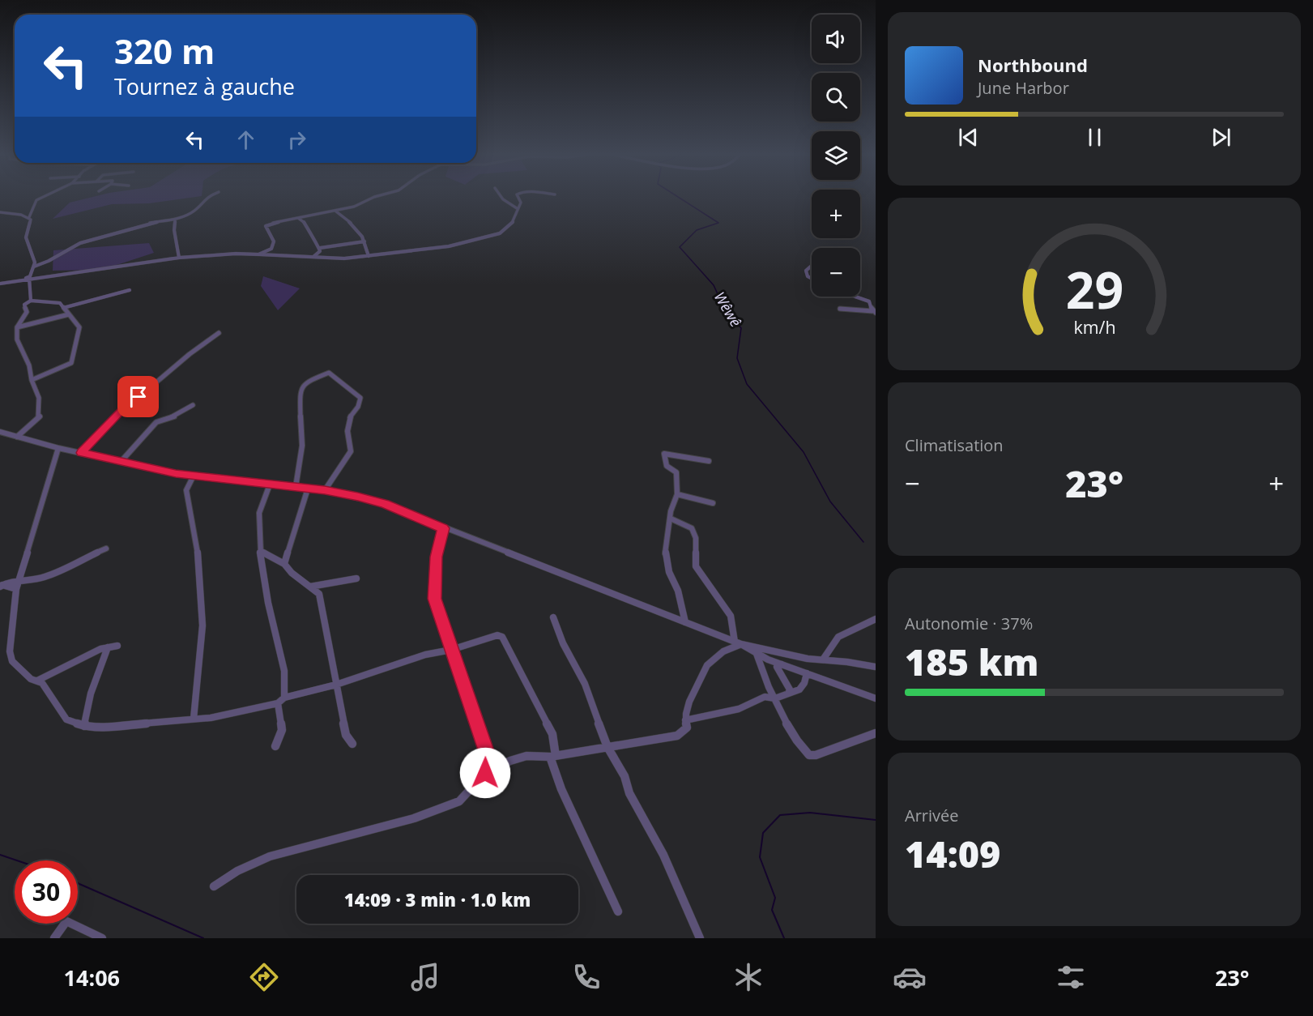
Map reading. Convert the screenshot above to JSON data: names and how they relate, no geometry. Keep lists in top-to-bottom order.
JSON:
{
  "water": ["Wêwê"],
  "page": {
    "map_buttons": ["+", "−"],
    "turn": ["320 m", "Tournez à gauche"],
    "song": ["Northbound", "June Harbor"],
    "tile": [
      "Climatisation",
      ["Autonomie · 37%", "185 km"],
      ["Arrivée", "14:09"]
    ],
    "heat": ["−", "23°", "+"],
    "limit": "30",
    "trip": "14:09 · 3 min · 1.0 km",
    "tabs": ["14:06", "23°"],
    "gauge": ["29", "km/h"]
  }
}
